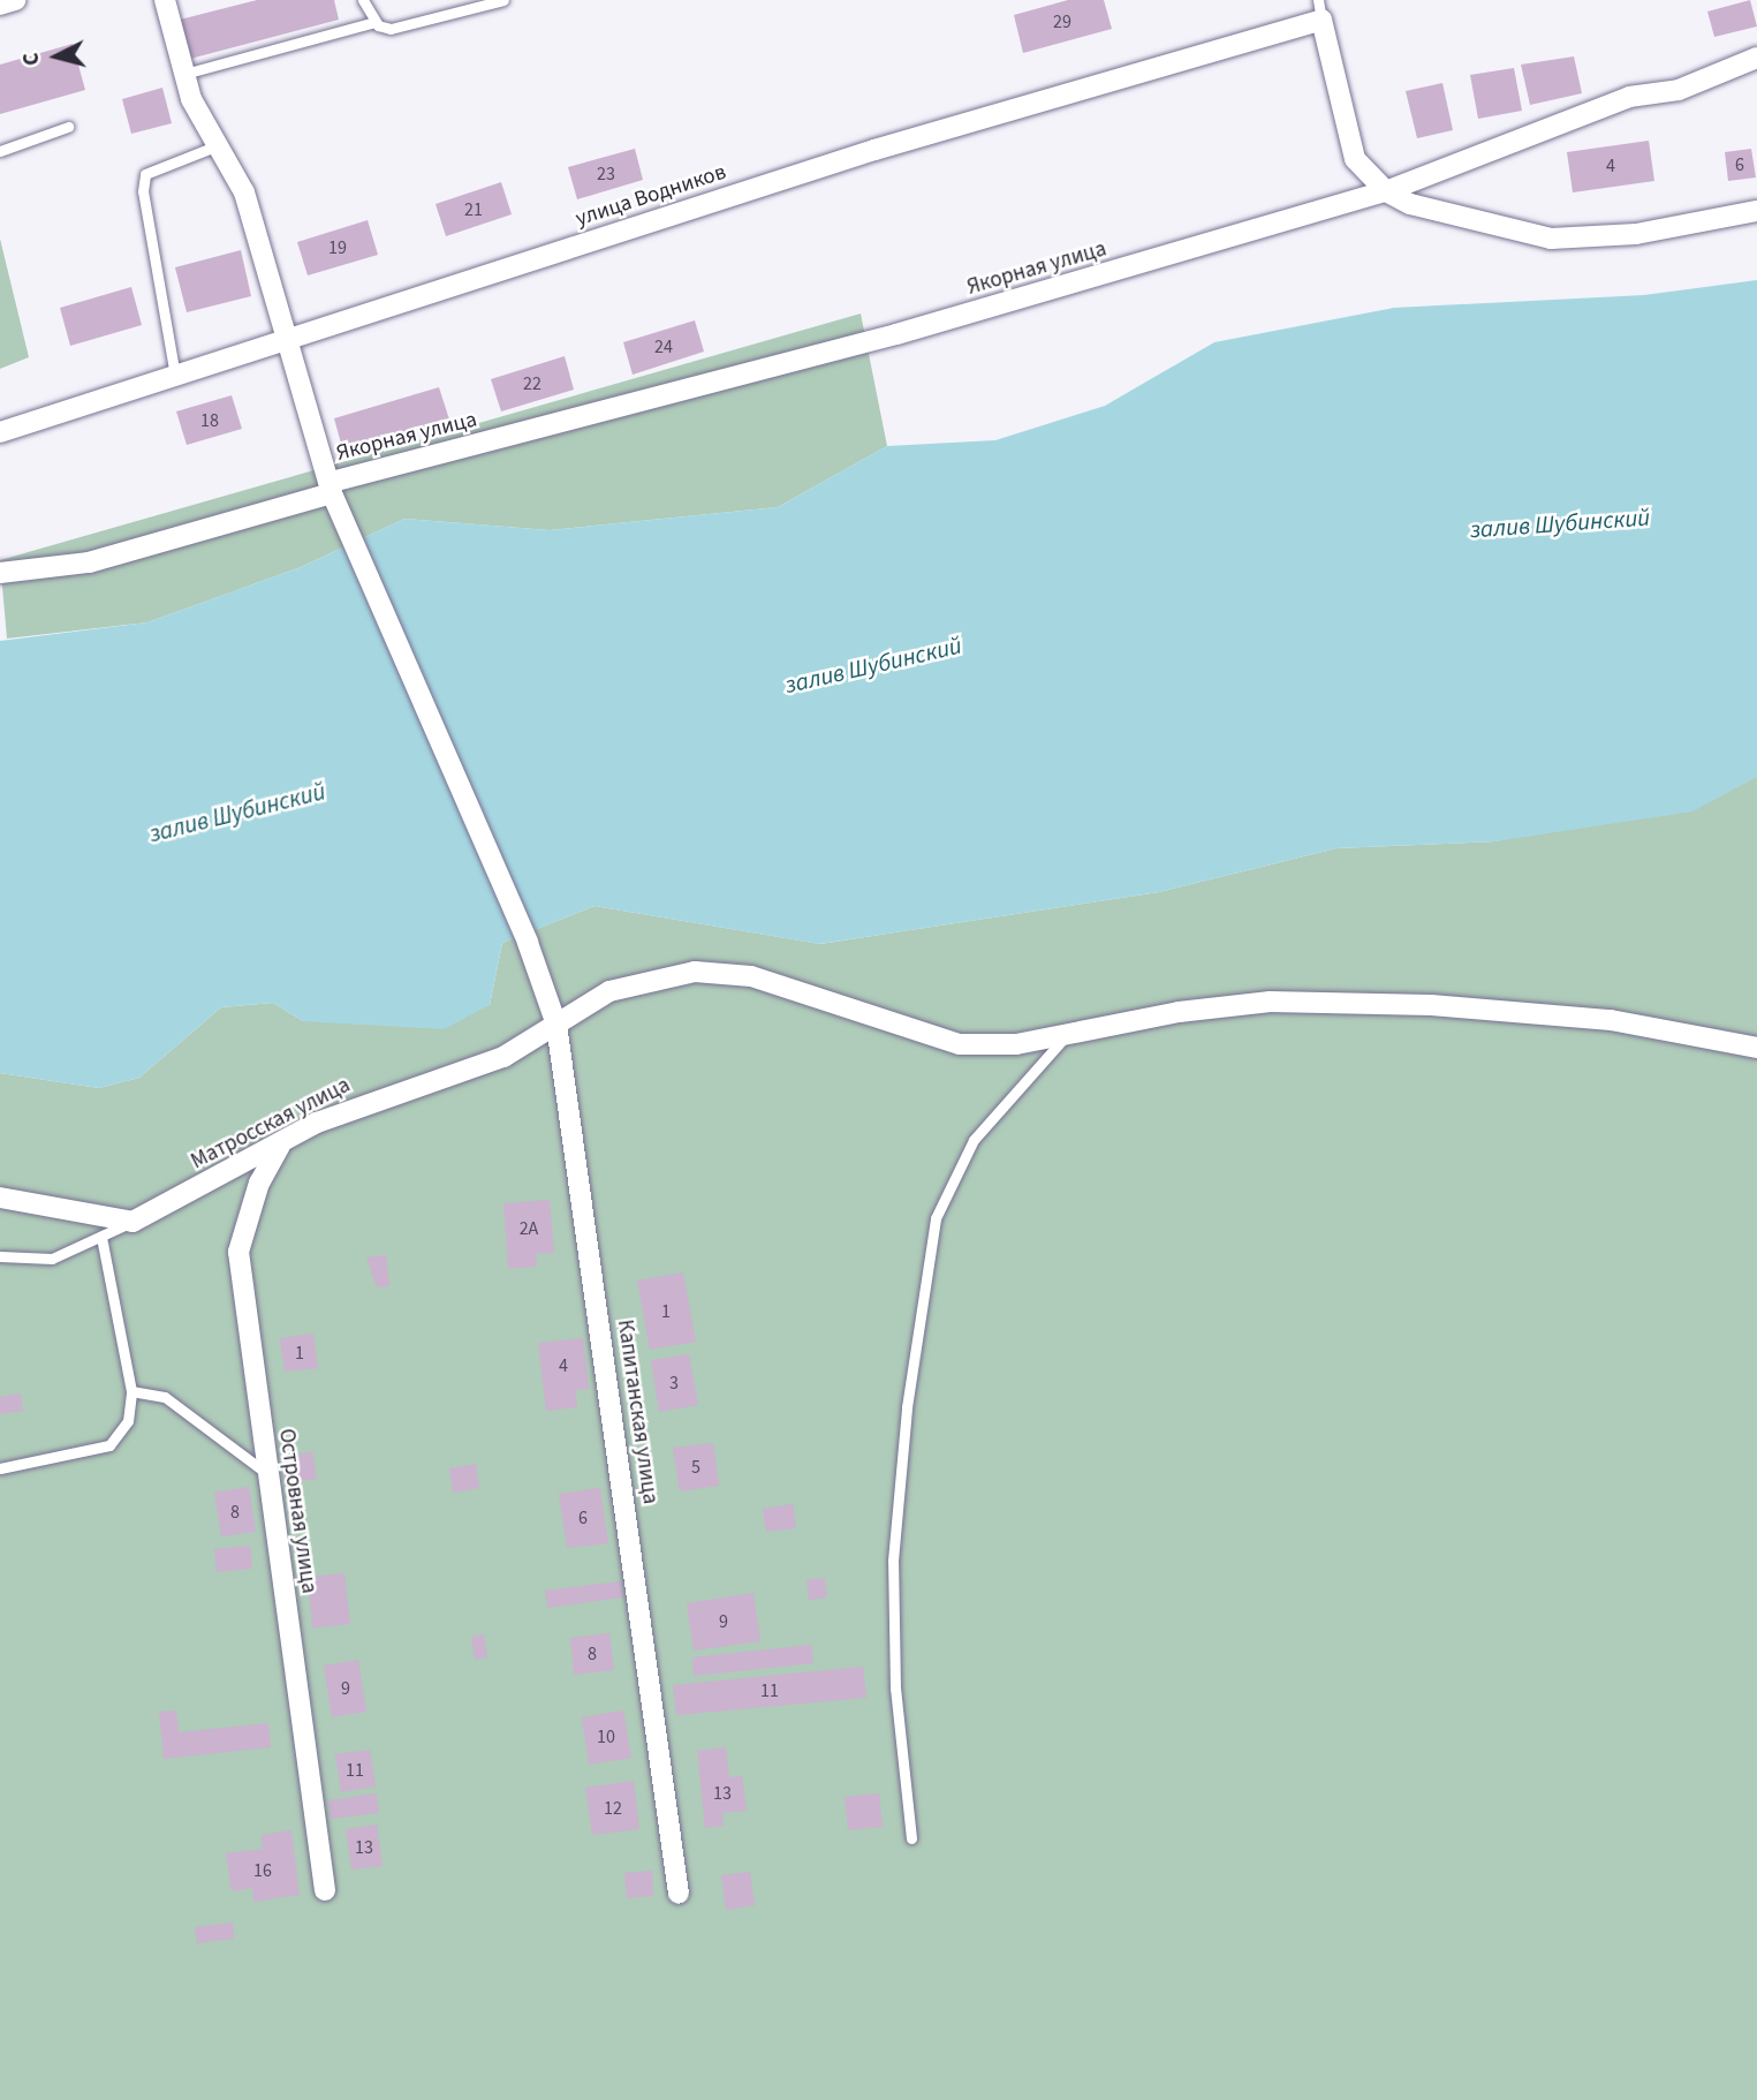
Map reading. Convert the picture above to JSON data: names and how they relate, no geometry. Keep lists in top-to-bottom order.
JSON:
{
  "streets": {
    "street": [
      "улица Водников",
      "Якорная улица",
      "Матросская улица",
      "Капитанская улица",
      "Островная улица"
    ]
  },
  "crossings": [
    ["улица Водников", "Капитанская улица"],
    ["Якорная улица", "Капитанская улица"],
    ["Матросская улица", "Капитанская улица"],
    ["Матросская улица", "Островная улица"]
  ],
  "water": ["залив Шубинский"],
  "house_numbers": [
    "29",
    "6",
    "4",
    "23",
    "21",
    "19",
    "24",
    "22",
    "18",
    "2А",
    "1",
    "1",
    "4",
    "3",
    "5",
    "8",
    "6",
    "9",
    "8",
    "9",
    "11",
    "10",
    "11",
    "13",
    "12",
    "13",
    "16"
  ],
  "north": "left"
}
